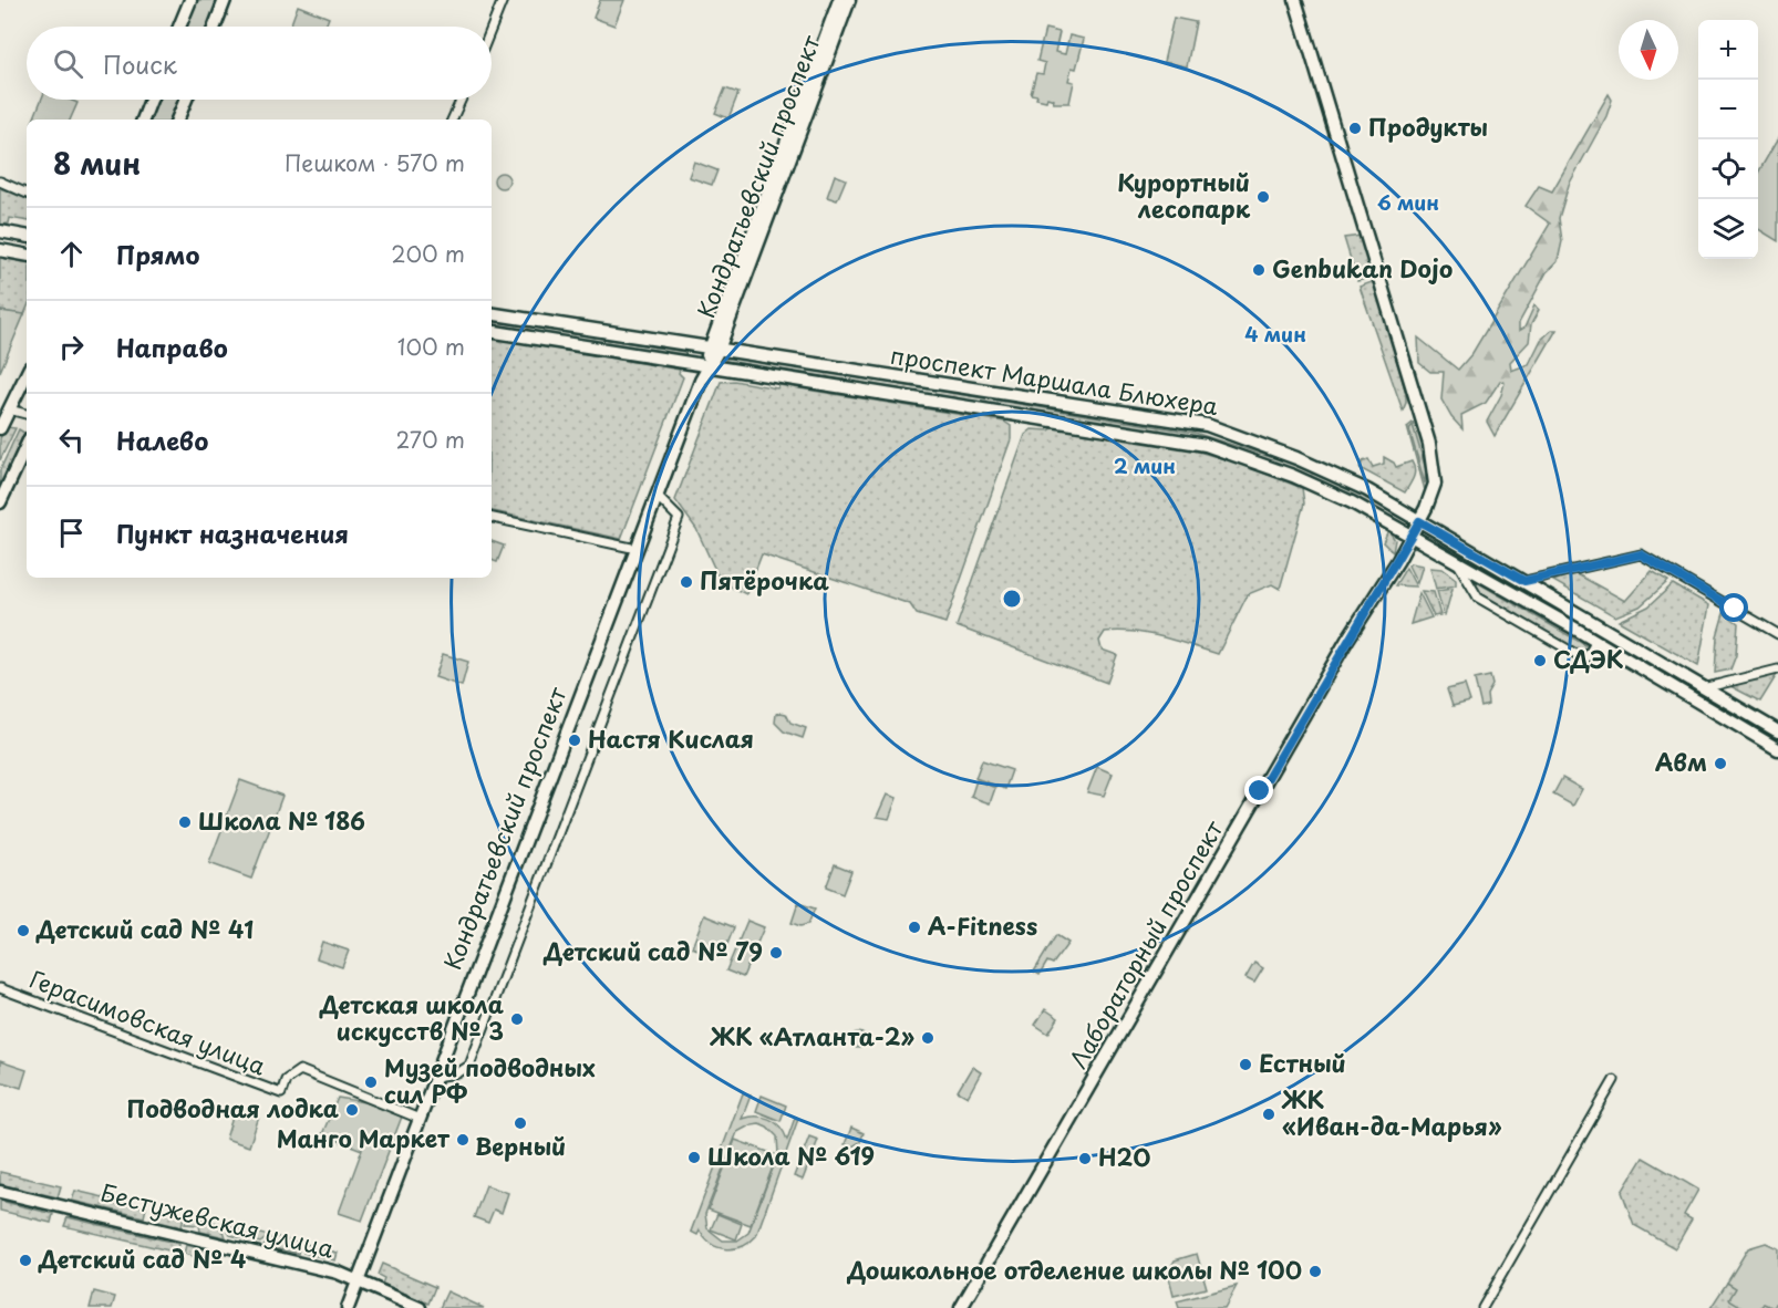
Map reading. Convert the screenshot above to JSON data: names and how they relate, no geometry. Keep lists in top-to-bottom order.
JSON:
{
  "streets": {
    "main road": [
      "Кондратьевский проспект",
      "проспект Маршала Блюхера",
      "Лабораторный проспект",
      "Бестужевская улица"
    ],
    "street": ["Герасимовская улица"]
  },
  "crossings": [
    ["Кондратьевский проспект", "проспект Маршала Блюхера"],
    ["Кондратьевский проспект", "Герасимовская улица"],
    ["Кондратьевский проспект", "Бестужевская улица"],
    ["проспект Маршала Блюхера", "Лабораторный проспект"]
  ],
  "places": [
    "Продукты",
    "Курортный лесопарк",
    "Genbukan Dojo",
    "Пятёрочка",
    "СДЭК",
    "Настя Кислая",
    "Авм",
    "Школа № 186",
    "A-Fitness",
    "Детский сад № 41",
    "Детский сад № 79",
    "Детская школа искусств № 3",
    "ЖК «Атланта-2»",
    "Естный",
    "Музей подводных сил РФ",
    "Подводная лодка",
    "ЖК «Иван-да-Марья»",
    "Верный",
    "Манго Маркет",
    "Школа № 619",
    "H2O",
    "Детский сад № 4",
    "Дошкольное отделение школы № 100"
  ],
  "north": "bottom",
  "page": {
    "map_buttons": ["+", "−"],
    "search": "Поиск",
    "heading": ["8 мин", "Пешком · 570 m"],
    "list": [
      ["Прямо", "200 m"],
      ["Направо", "100 m"],
      ["Налево", "270 m"],
      "Пункт назначения"
    ]
  },
  "rings": ["6 мин", "4 мин", "2 мин"]
}
